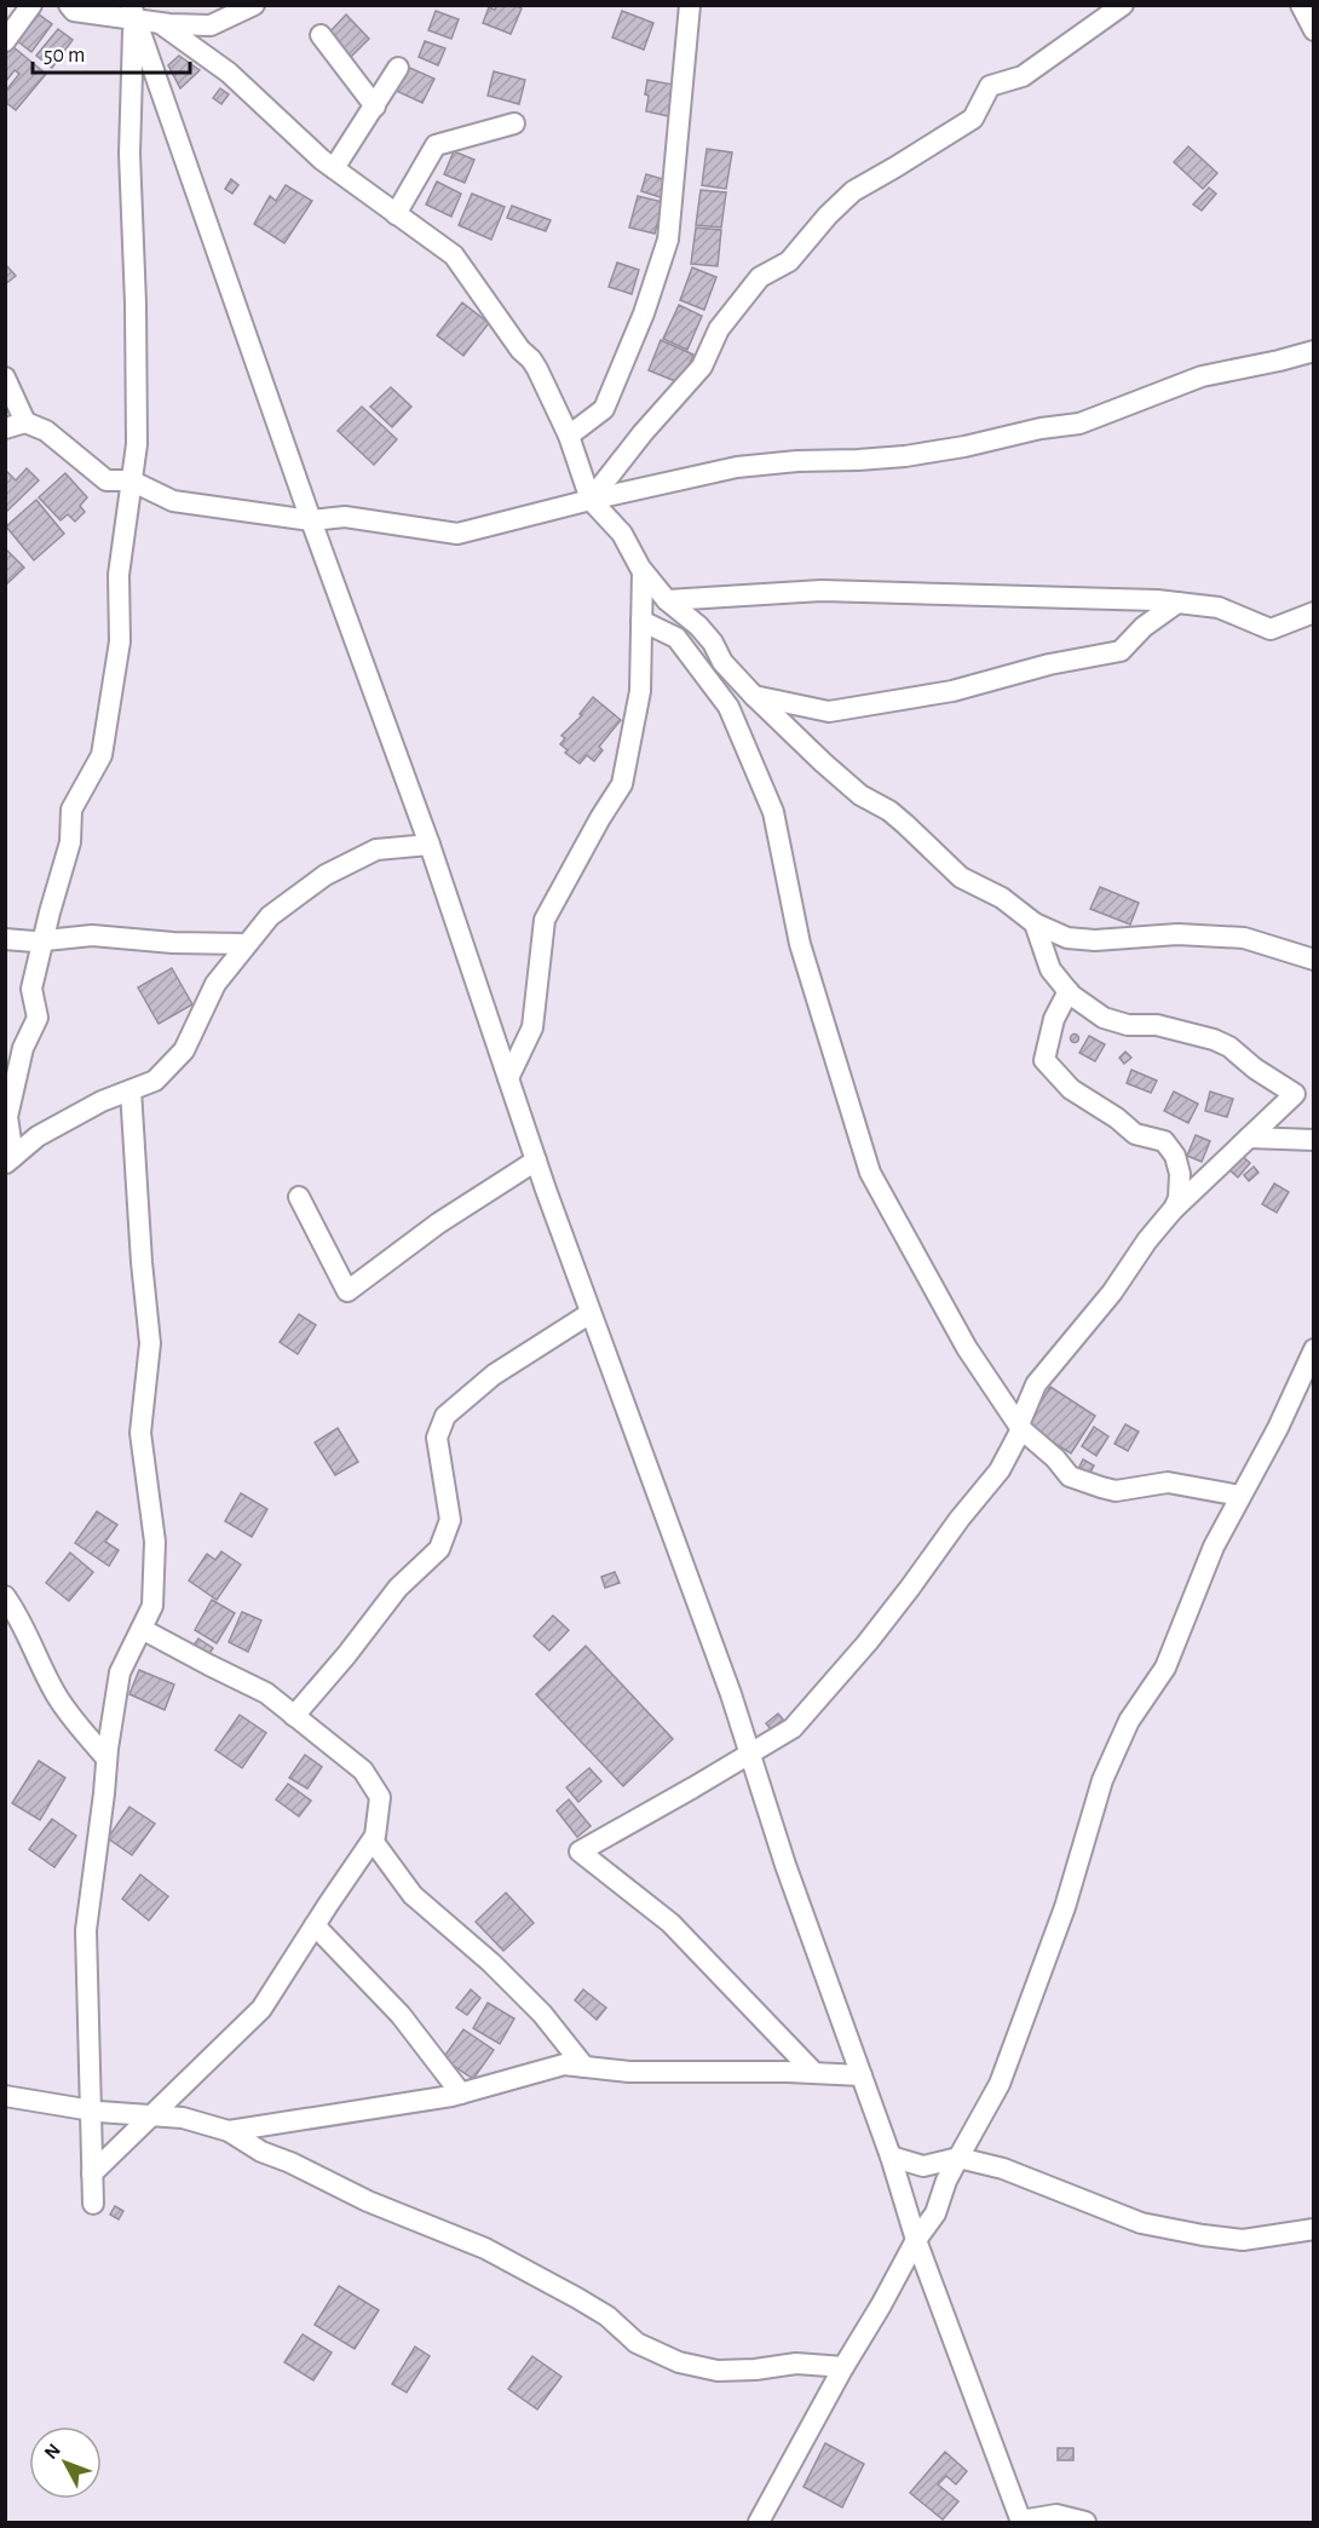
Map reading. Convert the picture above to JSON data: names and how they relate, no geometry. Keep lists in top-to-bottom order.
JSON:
{
  "scale_bar": "50 m",
  "north": "top left"
}
